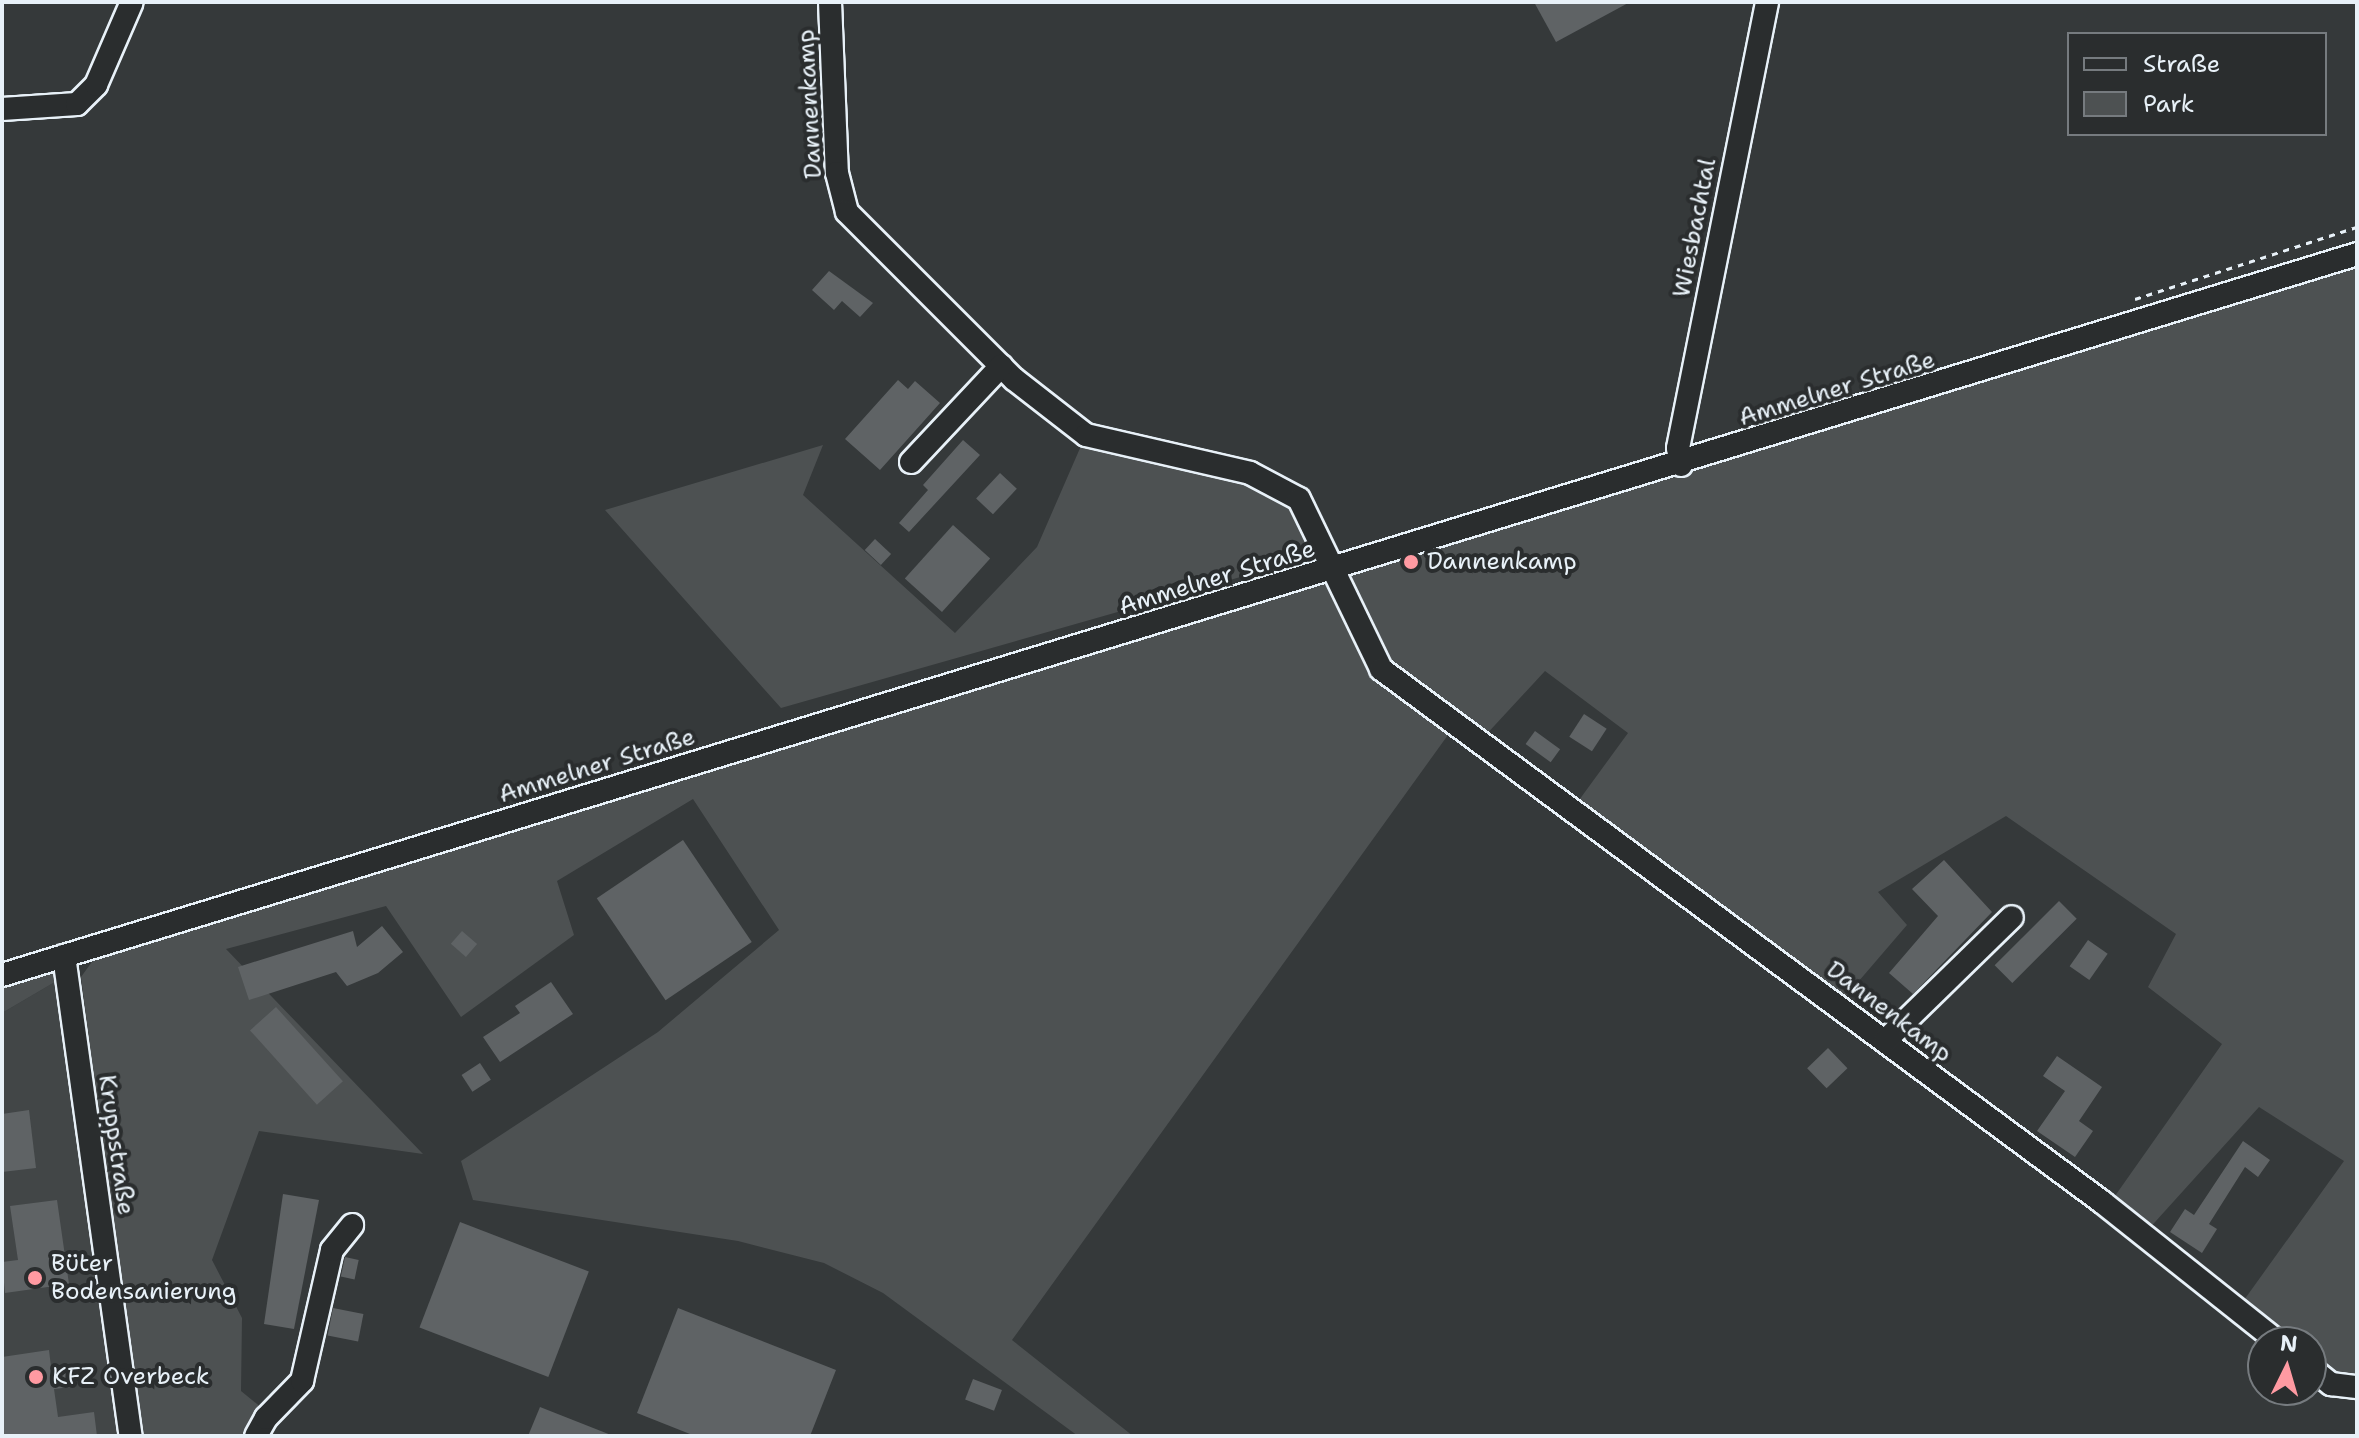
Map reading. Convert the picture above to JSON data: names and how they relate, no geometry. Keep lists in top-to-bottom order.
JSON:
{
  "streets": {
    "street": [
      "Dannenkamp",
      "Wiesbachtal",
      "Ammelner Straße",
      "Kruppstraße"
    ]
  },
  "crossings": [
    ["Dannenkamp", "Ammelner Straße"],
    ["Wiesbachtal", "Ammelner Straße"],
    ["Ammelner Straße", "Kruppstraße"]
  ],
  "places": ["Dannenkamp", "Büter Bodensanierung", "KFZ Overbeck"],
  "legend": ["Straße", "Park"],
  "north": "top"
}
